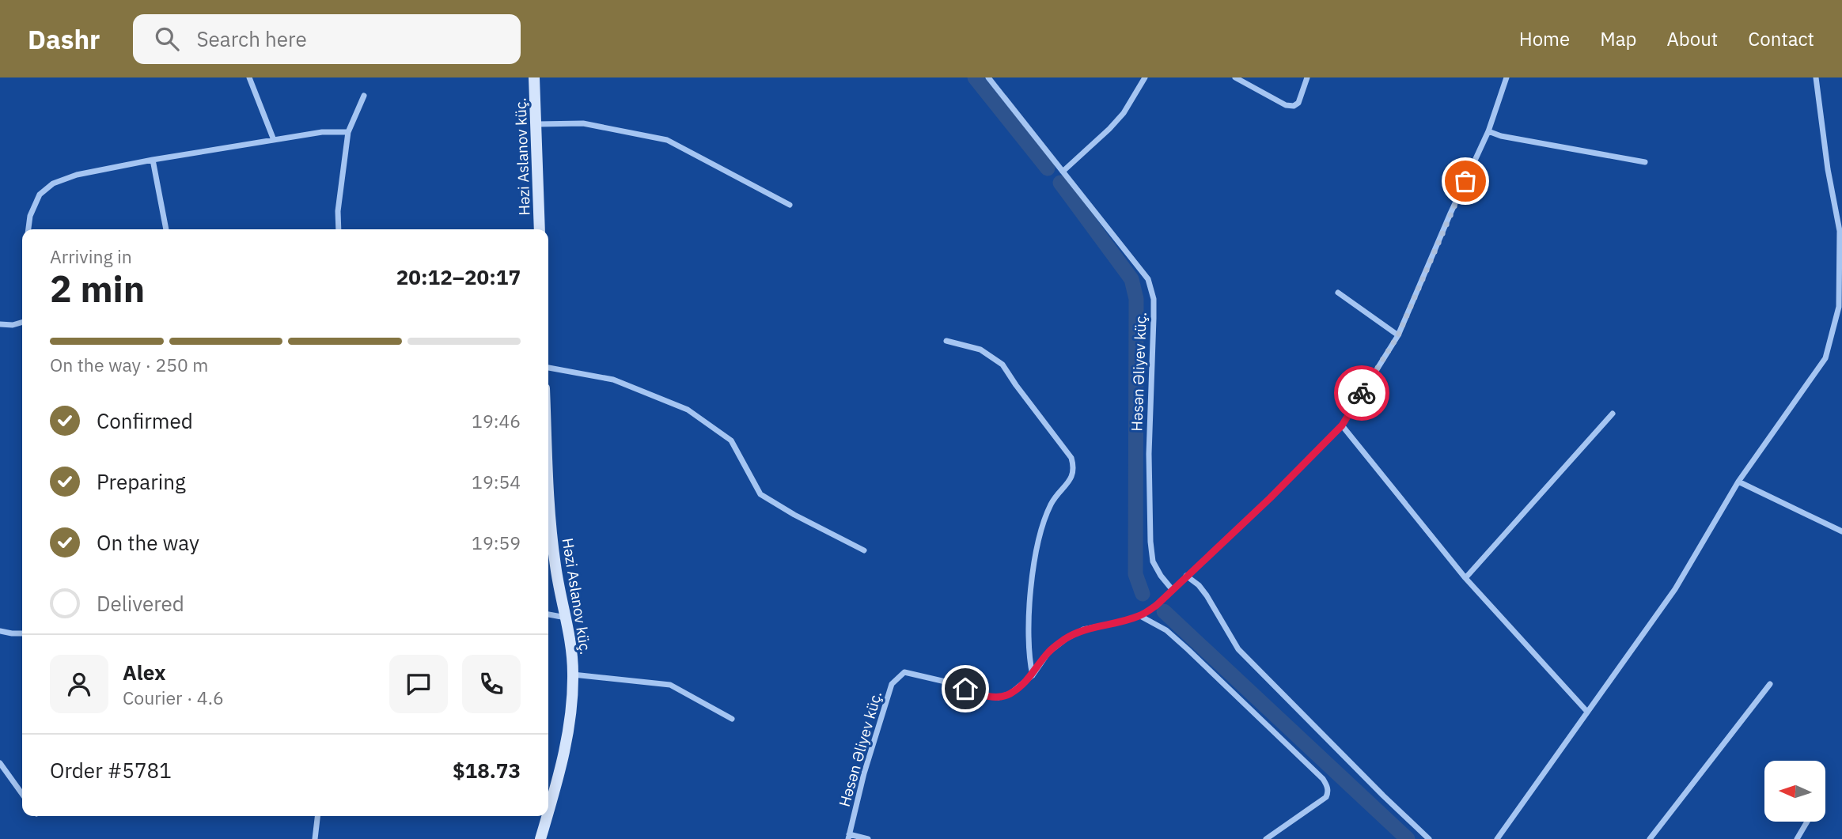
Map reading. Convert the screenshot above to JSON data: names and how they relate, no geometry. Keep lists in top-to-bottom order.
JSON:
{
  "streets": {
    "street": ["Həzi Aslanov küç.", "Həsən Əliyev küç."]
  },
  "north": "left",
  "page": {
    "header": "Dashr",
    "search": "Search here",
    "nav": [
      "Home",
      "Map",
      "About",
      "Contact"
    ],
    "heading": ["2 min", "Arriving in", "20:12–20:17"],
    "panel": [
      "Alex",
      "Courier · 4.6",
      "Order #5781",
      "$18.73"
    ],
    "bar": "On the way · 250 m",
    "list": [
      ["Confirmed", "19:46"],
      ["Preparing", "19:54"],
      ["On the way", "19:59"],
      "Delivered"
    ]
  }
}
